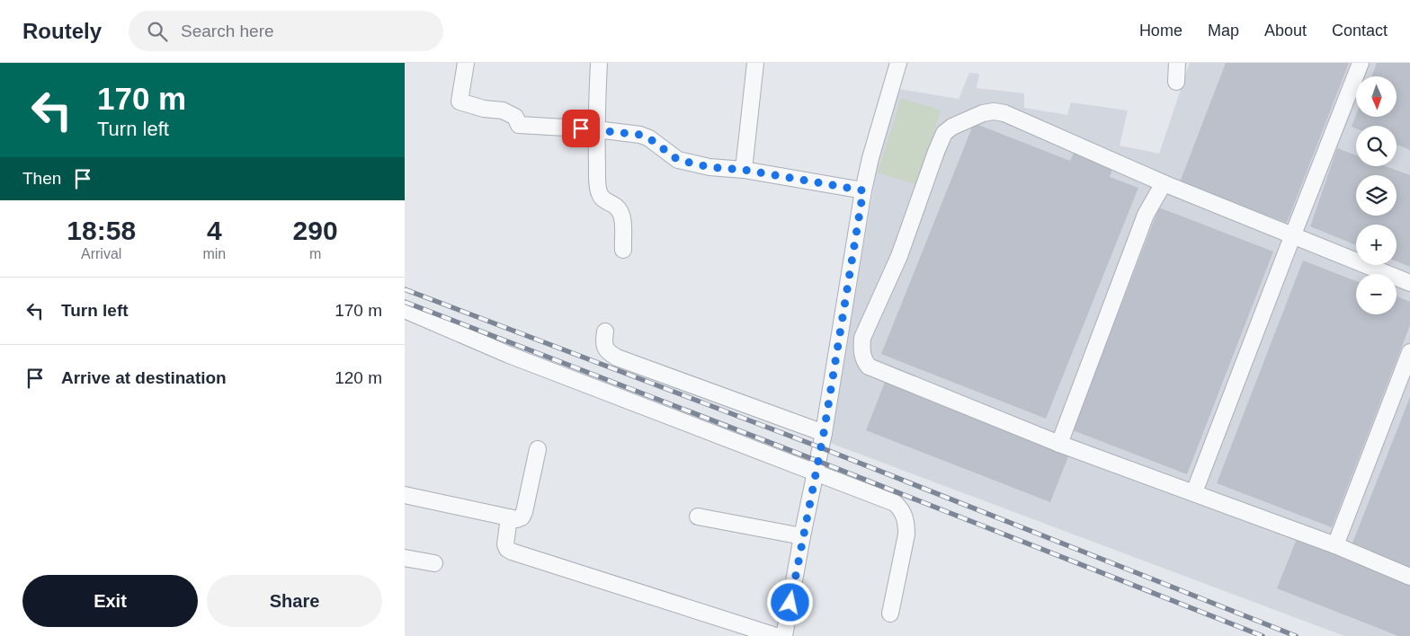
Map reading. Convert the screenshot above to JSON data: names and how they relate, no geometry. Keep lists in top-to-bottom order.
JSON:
{
  "north": "bottom",
  "page": {
    "header": "Routely",
    "search": "Search here",
    "nav": [
      "Home",
      "Map",
      "About",
      "Contact"
    ],
    "turn": ["170 m", "Turn left"],
    "map_buttons": ["+", "−"],
    "then": "Then",
    "eta": [
      "18:58",
      "Arrival",
      "4",
      "min",
      "290",
      "m"
    ],
    "list": [
      {
        "name": "Turn left",
        "value": "170 m"
      },
      {
        "name": "Arrive at destination",
        "value": "120 m"
      }
    ],
    "buttons": ["Exit", "Share"]
  }
}
